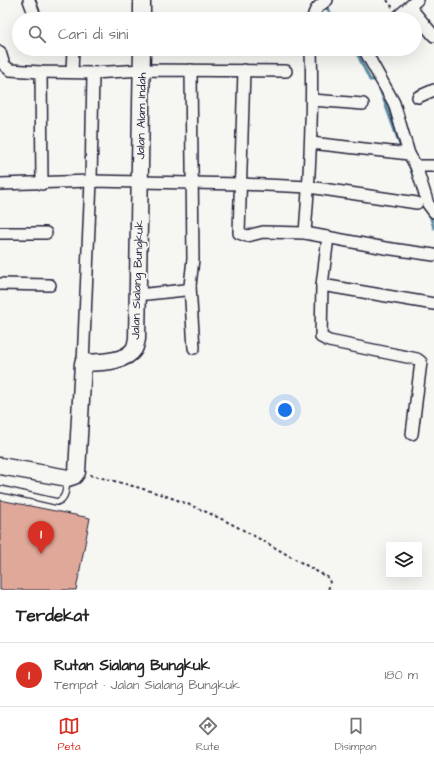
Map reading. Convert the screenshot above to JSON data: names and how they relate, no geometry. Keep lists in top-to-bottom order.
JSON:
{
  "streets": {
    "street": ["Jalan Alam Indah", "Jalan Sialang Bungkuk"]
  },
  "crossings": [
    ["Jalan Alam Indah", "Jalan Sialang Bungkuk"]
  ],
  "page": {
    "search": "Cari di sini",
    "pins": "1",
    "heading": "Terdekat",
    "list": [
      {
        "mark": "1",
        "name": "Rutan Sialang Bungkuk",
        "note": "Tempat · Jalan Sialang Bungkuk",
        "value": "180 m"
      }
    ],
    "nav": ["Peta", "Rute", "Disimpan"]
  }
}
